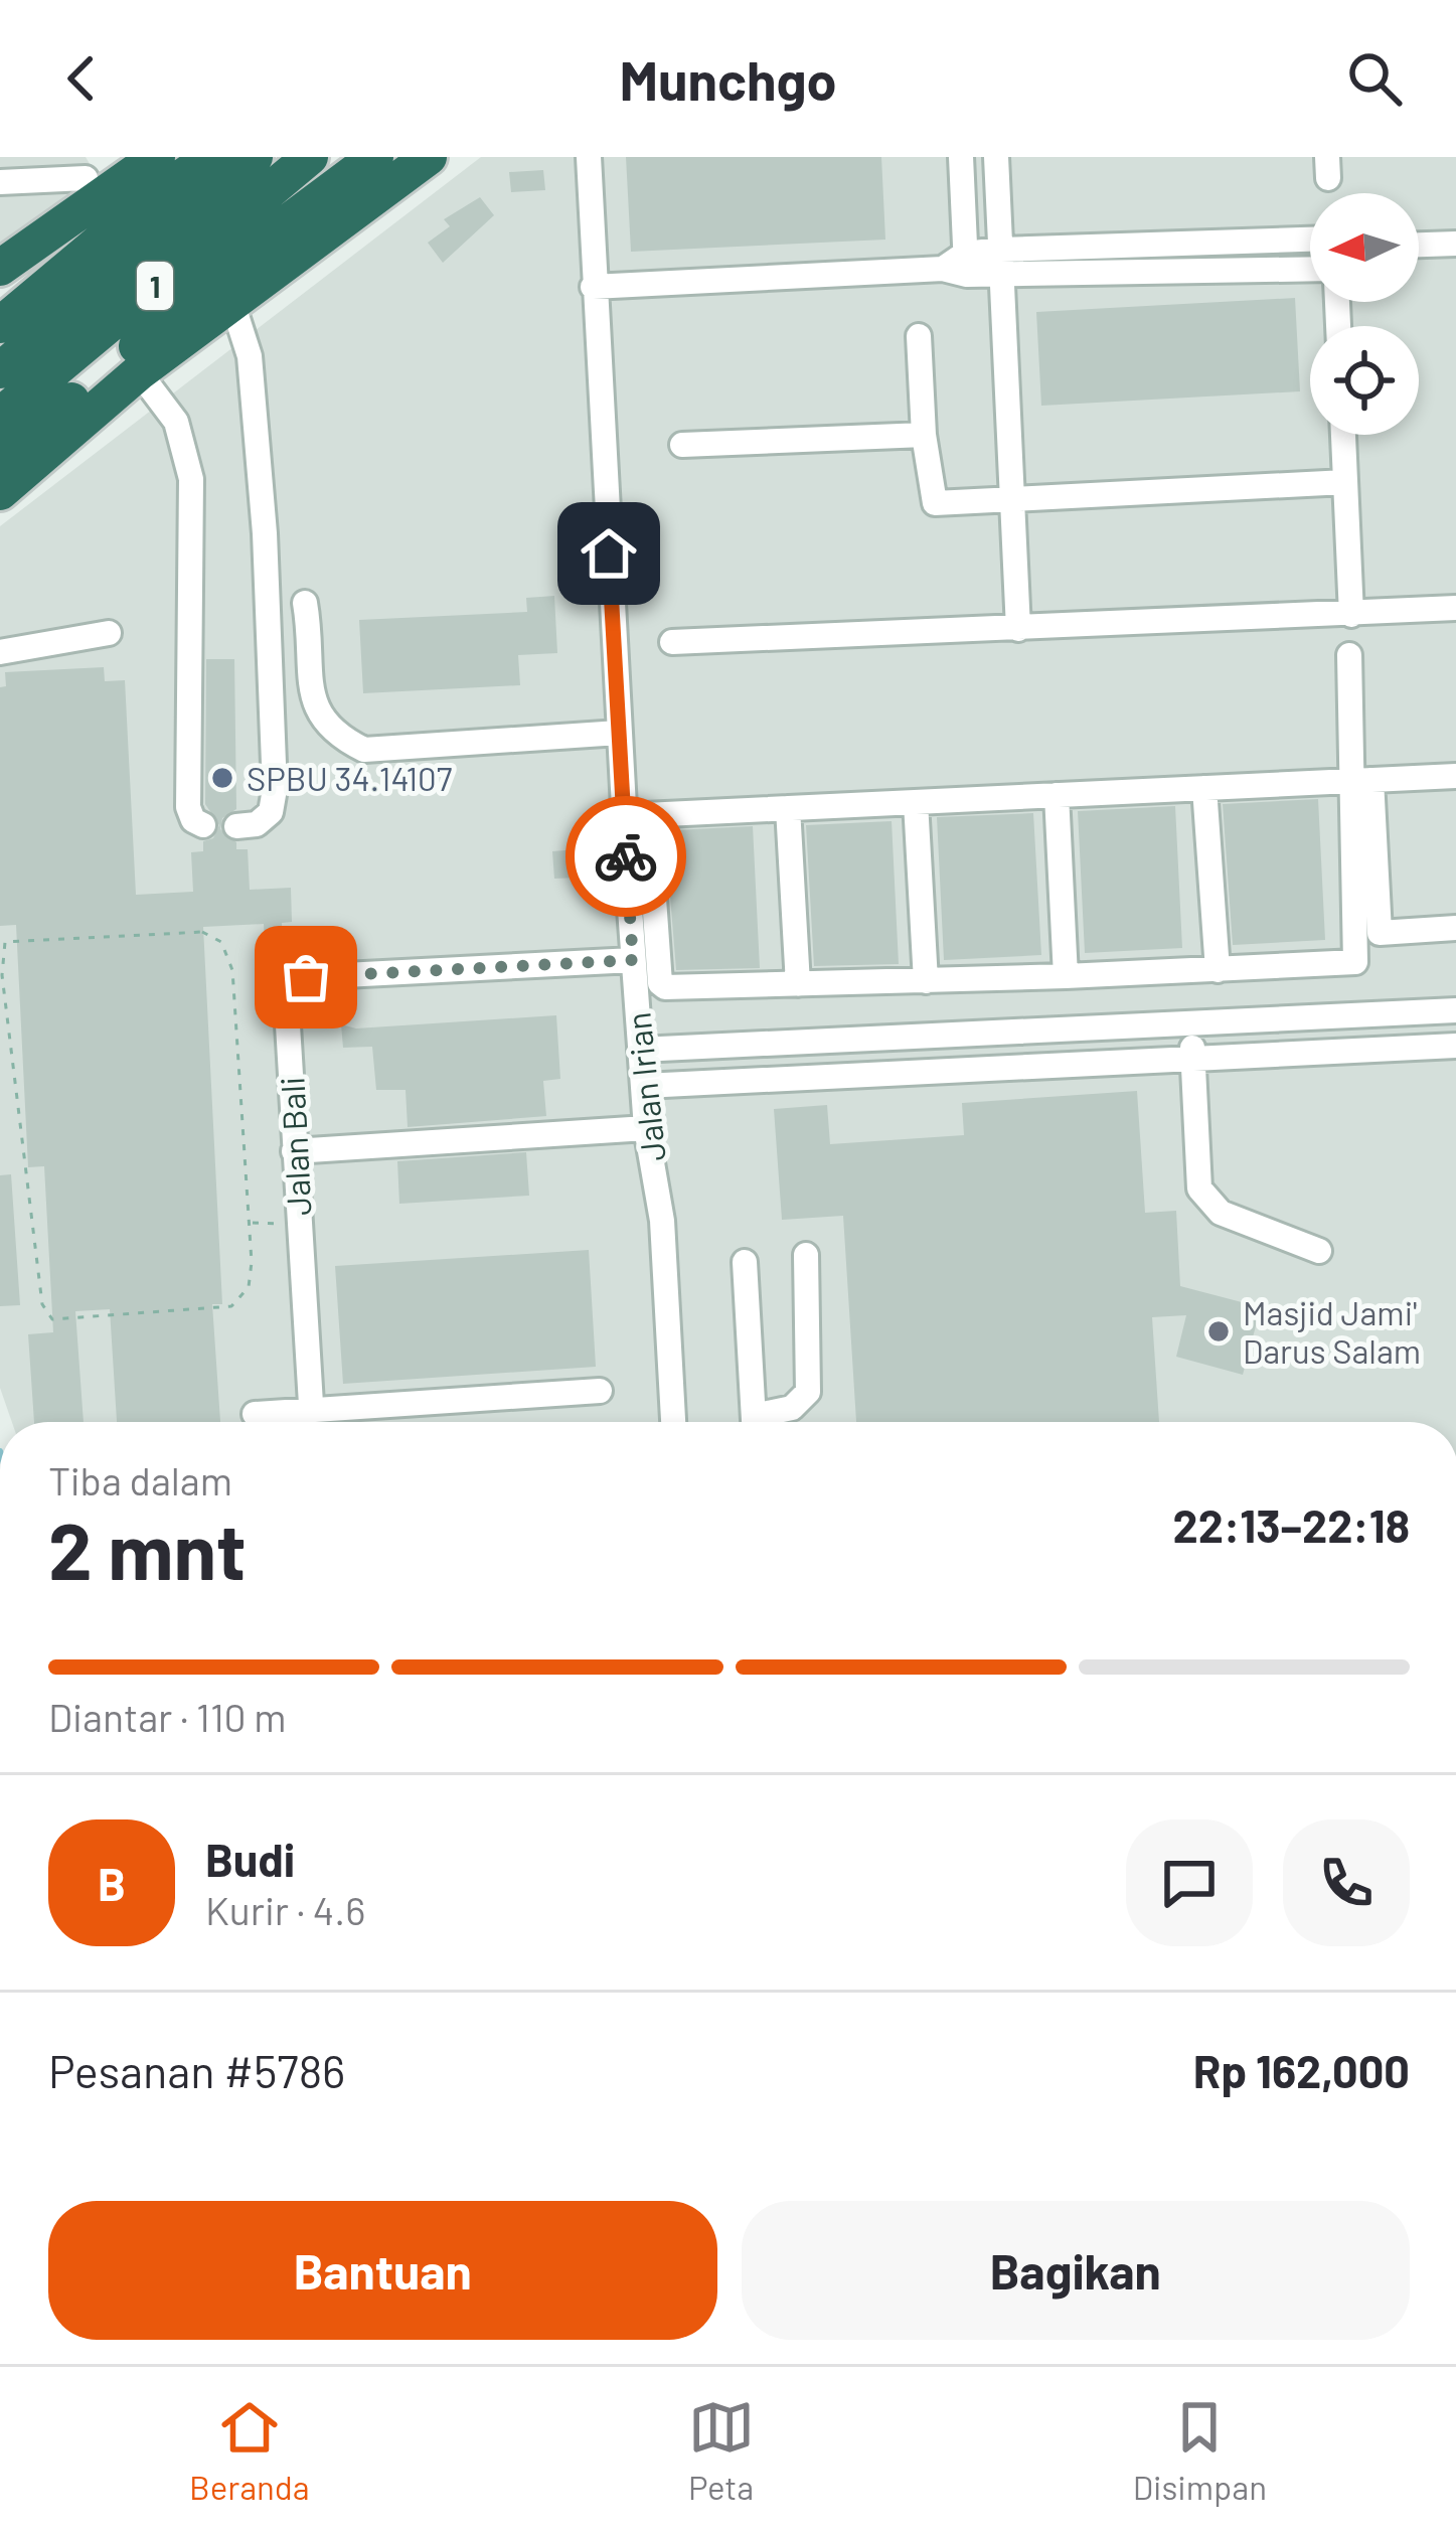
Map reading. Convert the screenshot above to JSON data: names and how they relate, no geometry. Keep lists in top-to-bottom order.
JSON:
{
  "streets": {
    "highway": ["1"],
    "lane": ["Jalan Irian", "Jalan Bali"]
  },
  "crossings": [
    ["Jalan Irian", "Jalan Bali"]
  ],
  "places": ["SPBU 34.14107", "Masjid Jami' Darus Salam"],
  "north": "left",
  "page": {
    "header": "Munchgo",
    "heading": ["2 mnt", "Tiba dalam", "22:13–22:18"],
    "panel": [
      "Budi",
      "Kurir · 4.6",
      "Pesanan #5786",
      "Rp 162,000"
    ],
    "bar": "Diantar · 110 m",
    "round": "B",
    "buttons": ["Bantuan", "Bagikan"],
    "tabs": ["Beranda", "Peta", "Disimpan"]
  }
}
